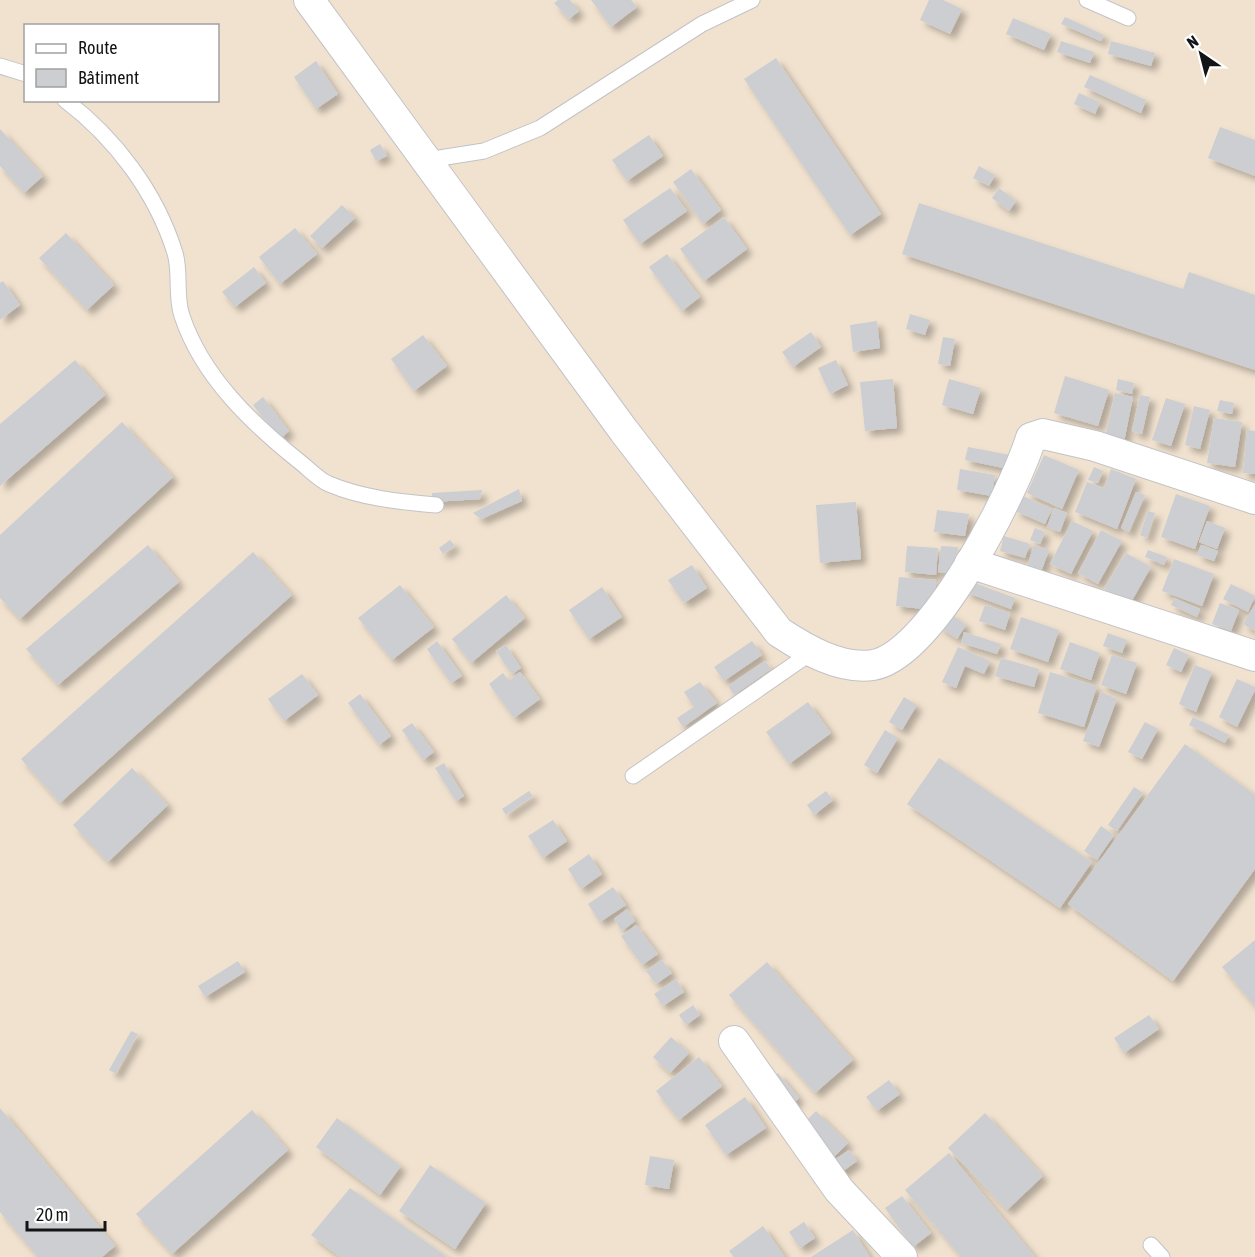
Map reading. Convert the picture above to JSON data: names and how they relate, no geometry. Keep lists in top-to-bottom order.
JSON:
{
  "legend": ["Route", "Bâtiment"],
  "scale_bar": "20 m",
  "north": "top left"
}
